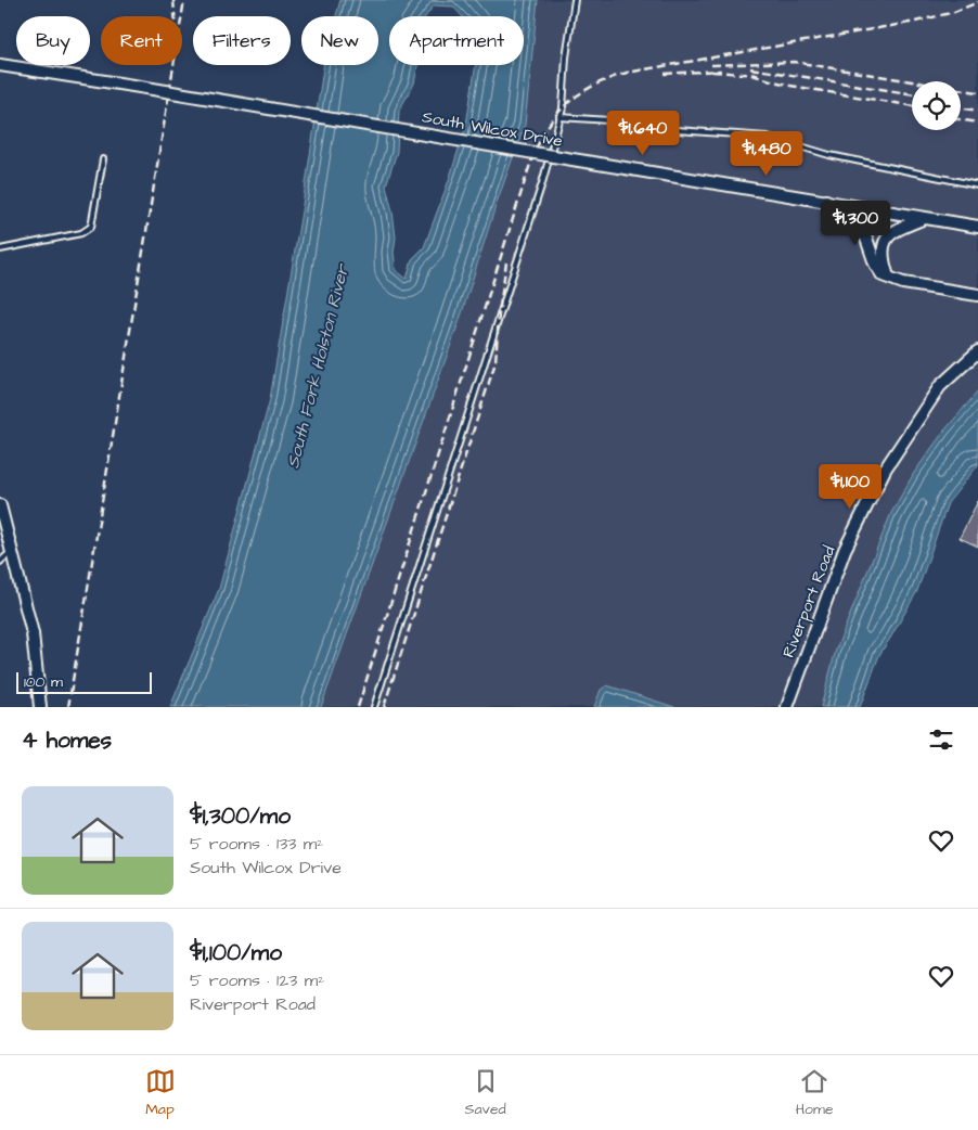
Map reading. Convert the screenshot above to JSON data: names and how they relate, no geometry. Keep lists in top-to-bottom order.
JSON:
{
  "streets": {
    "main road": ["South Wilcox Drive", "Riverport Road"]
  },
  "water": ["South Fork Holston River"],
  "scale_bar": "100 m",
  "page": {
    "chip": [
      "Buy",
      "Rent",
      "Filters",
      "New",
      "Apartment"
    ],
    "price": [
      "$1,640",
      "$1,480",
      "$1,300",
      "$1,100"
    ],
    "scale": "100 m",
    "heading": "4 homes",
    "list": [
      {
        "name": "$1,300/mo",
        "note": "5 rooms · 133 m² · South Wilcox Drive"
      },
      {
        "name": "$1,100/mo",
        "note": "5 rooms · 123 m² · Riverport Road"
      }
    ],
    "tabs": ["Map", "Saved", "Home"]
  }
}
